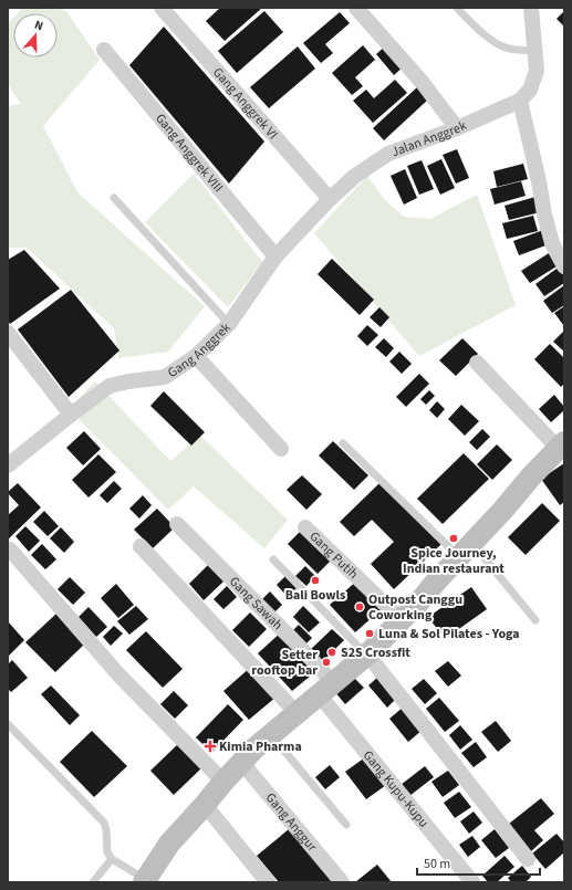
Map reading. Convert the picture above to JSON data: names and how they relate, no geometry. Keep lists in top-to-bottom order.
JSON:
{
  "streets": {
    "street": [
      "Gang Anggrek VI",
      "Jalan Anggrek",
      "Gang Anggrek VIII",
      "Gang Anggrek",
      "Gang Putih",
      "Gang Sawah",
      "Gang Kupu-Kupu",
      "Gang Anggur"
    ]
  },
  "crossings": [
    ["Gang Anggrek VI", "Jalan Anggrek"],
    ["Jalan Anggrek", "Gang Anggrek VIII"],
    ["Jalan Anggrek", "Gang Anggrek"],
    ["Gang Anggrek VIII", "Gang Anggrek"],
    ["Gang Sawah", "Gang Kupu-Kupu"]
  ],
  "places": {
    "other": [
      "Spice Journey, Indian restaurant",
      "Bali Bowls",
      "Outpost Canggu Coworking",
      "Luna & Sol Pilates - Yoga",
      "S2S Crossfit",
      "Setter rooftop bar"
    ],
    "health": ["Kimia Pharma"]
  },
  "scale_bar": "50 m",
  "north": "top"
}
